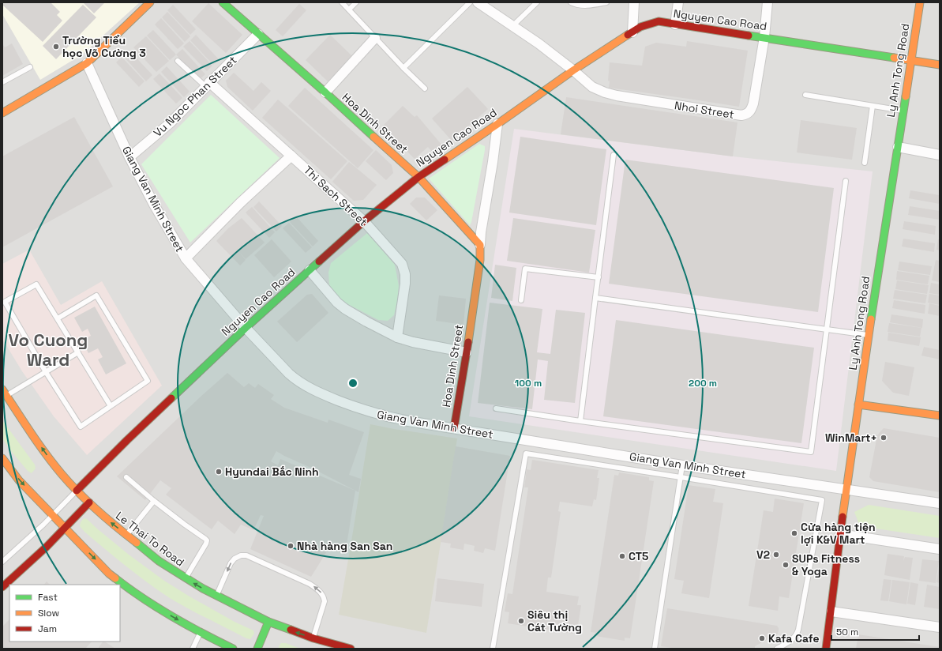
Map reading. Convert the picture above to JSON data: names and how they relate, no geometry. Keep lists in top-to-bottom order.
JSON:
{
  "streets": {
    "main road": [
      "Nguyen Cao Road",
      "Ly Anh Tong Road",
      "Hoa Dinh Street",
      "Le Thai To Road"
    ],
    "street": [
      "Vu Ngoc Phan Street",
      "Nhoi Street",
      "Thi Sach Street",
      "Giang Van Minh Street"
    ]
  },
  "crossings": [
    ["Nguyen Cao Road", "Ly Anh Tong Road"],
    ["Nguyen Cao Road", "Nhoi Street"],
    ["Nguyen Cao Road", "Hoa Dinh Street"],
    ["Nguyen Cao Road", "Thi Sach Street"],
    ["Nguyen Cao Road", "Giang Van Minh Street"],
    ["Nguyen Cao Road", "Le Thai To Road"],
    ["Ly Anh Tong Road", "Giang Van Minh Street"],
    ["Vu Ngoc Phan Street", "Hoa Dinh Street"],
    ["Vu Ngoc Phan Street", "Thi Sach Street"],
    ["Vu Ngoc Phan Street", "Giang Van Minh Street"],
    ["Hoa Dinh Street", "Giang Van Minh Street"]
  ],
  "districts": ["Vo Cuong Ward"],
  "places": [
    "Trường Tiểu học Võ Cường 3",
    "WinMart+",
    "Hyundai Bắc Ninh",
    "Cửa hàng tiện lợi K&V Mart",
    "Nhà hàng San San",
    "V2",
    "CT5",
    "SUPs Fitness & Yoga",
    "Siêu thị Cát Tường",
    "Kafa Cafe"
  ],
  "legend": ["Fast", "Slow", "Jam"],
  "scale_bar": "50 m",
  "rings": ["100 m", "200 m"]
}
